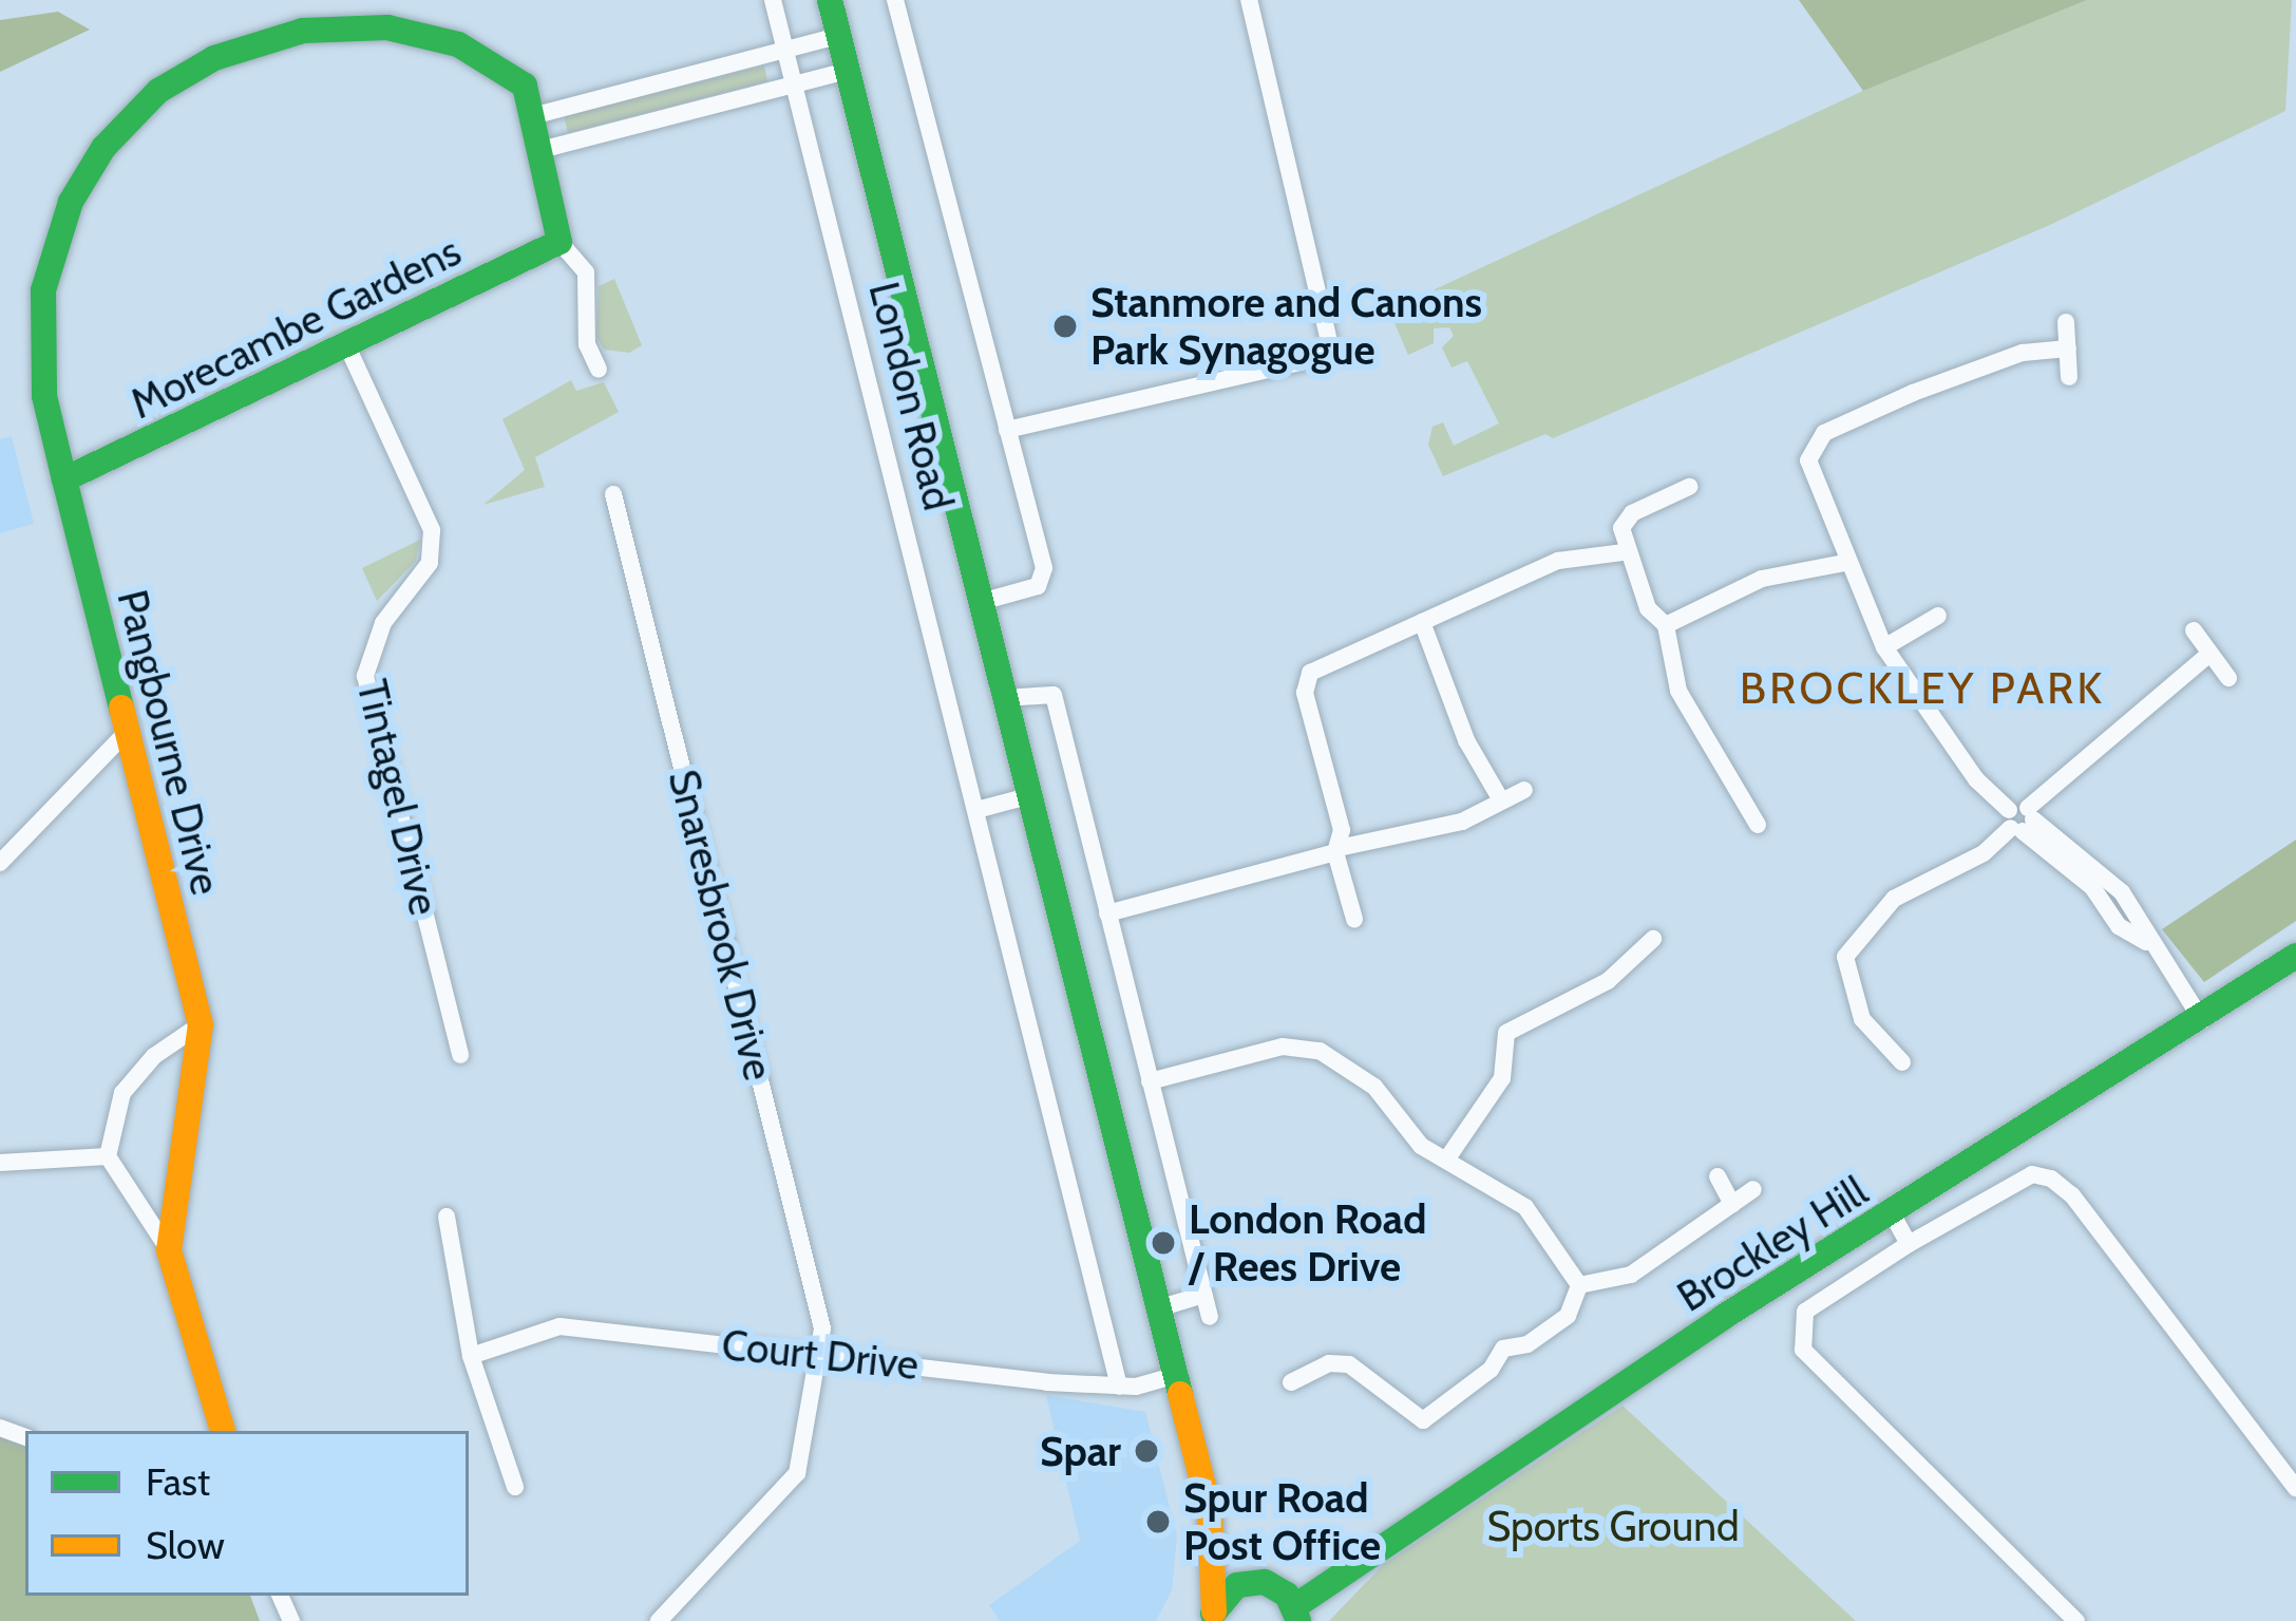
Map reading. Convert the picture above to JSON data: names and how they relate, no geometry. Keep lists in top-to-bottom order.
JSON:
{
  "streets": {
    "main road": [
      "Morecambe Gardens",
      "London Road",
      "Pangbourne Drive",
      "Brockley Hill"
    ],
    "street": ["Tintagel Drive", "Snaresbrook Drive", "Court Drive"]
  },
  "crossings": [
    ["Morecambe Gardens", "Pangbourne Drive"],
    ["Morecambe Gardens", "Tintagel Drive"],
    ["London Road", "Brockley Hill"],
    ["London Road", "Court Drive"],
    ["Snaresbrook Drive", "Court Drive"]
  ],
  "districts": ["BROCKLEY PARK"],
  "parks": ["Sports Ground"],
  "places": [
    "Stanmore and Canons Park Synagogue",
    "London Road / Rees Drive",
    "Spar",
    "Spur Road Post Office"
  ],
  "legend": ["Fast", "Slow"]
}
